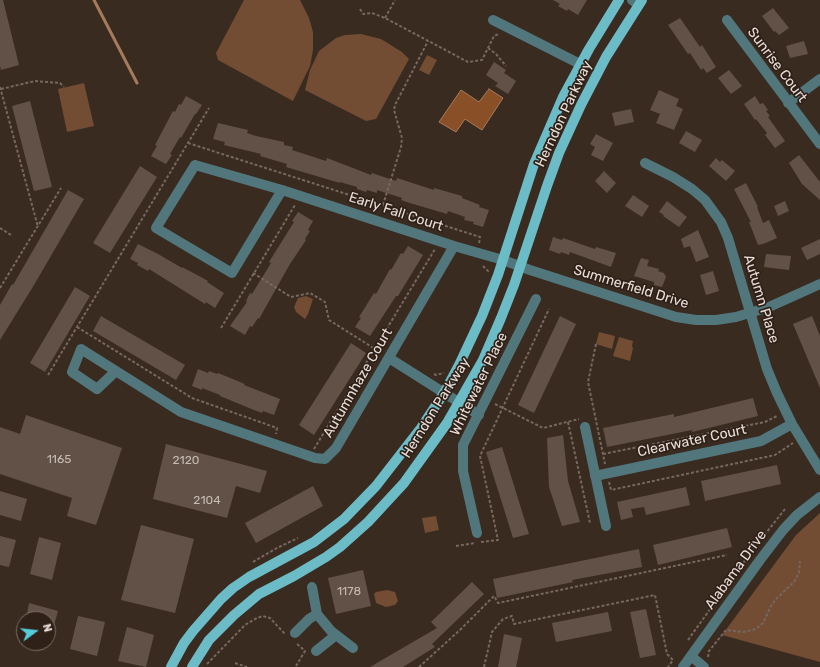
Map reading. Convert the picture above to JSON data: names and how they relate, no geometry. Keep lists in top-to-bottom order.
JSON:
{
  "streets": {
    "main road": ["Herndon Parkway"],
    "street": [
      "Sunrise Court",
      "Early Fall Court",
      "Summerfield Drive",
      "Autumn Place",
      "Autumnhaze Court",
      "Whitewater Place",
      "Clearwater Court",
      "Alabama Drive"
    ]
  },
  "crossings": [
    ["Herndon Parkway", "Early Fall Court"],
    ["Herndon Parkway", "Summerfield Drive"],
    ["Early Fall Court", "Summerfield Drive"],
    ["Early Fall Court", "Autumnhaze Court"],
    ["Summerfield Drive", "Autumn Place"],
    ["Autumn Place", "Clearwater Court"]
  ],
  "house_numbers": [
    "1165",
    "2120",
    "2104",
    "1178"
  ],
  "north": "right"
}
